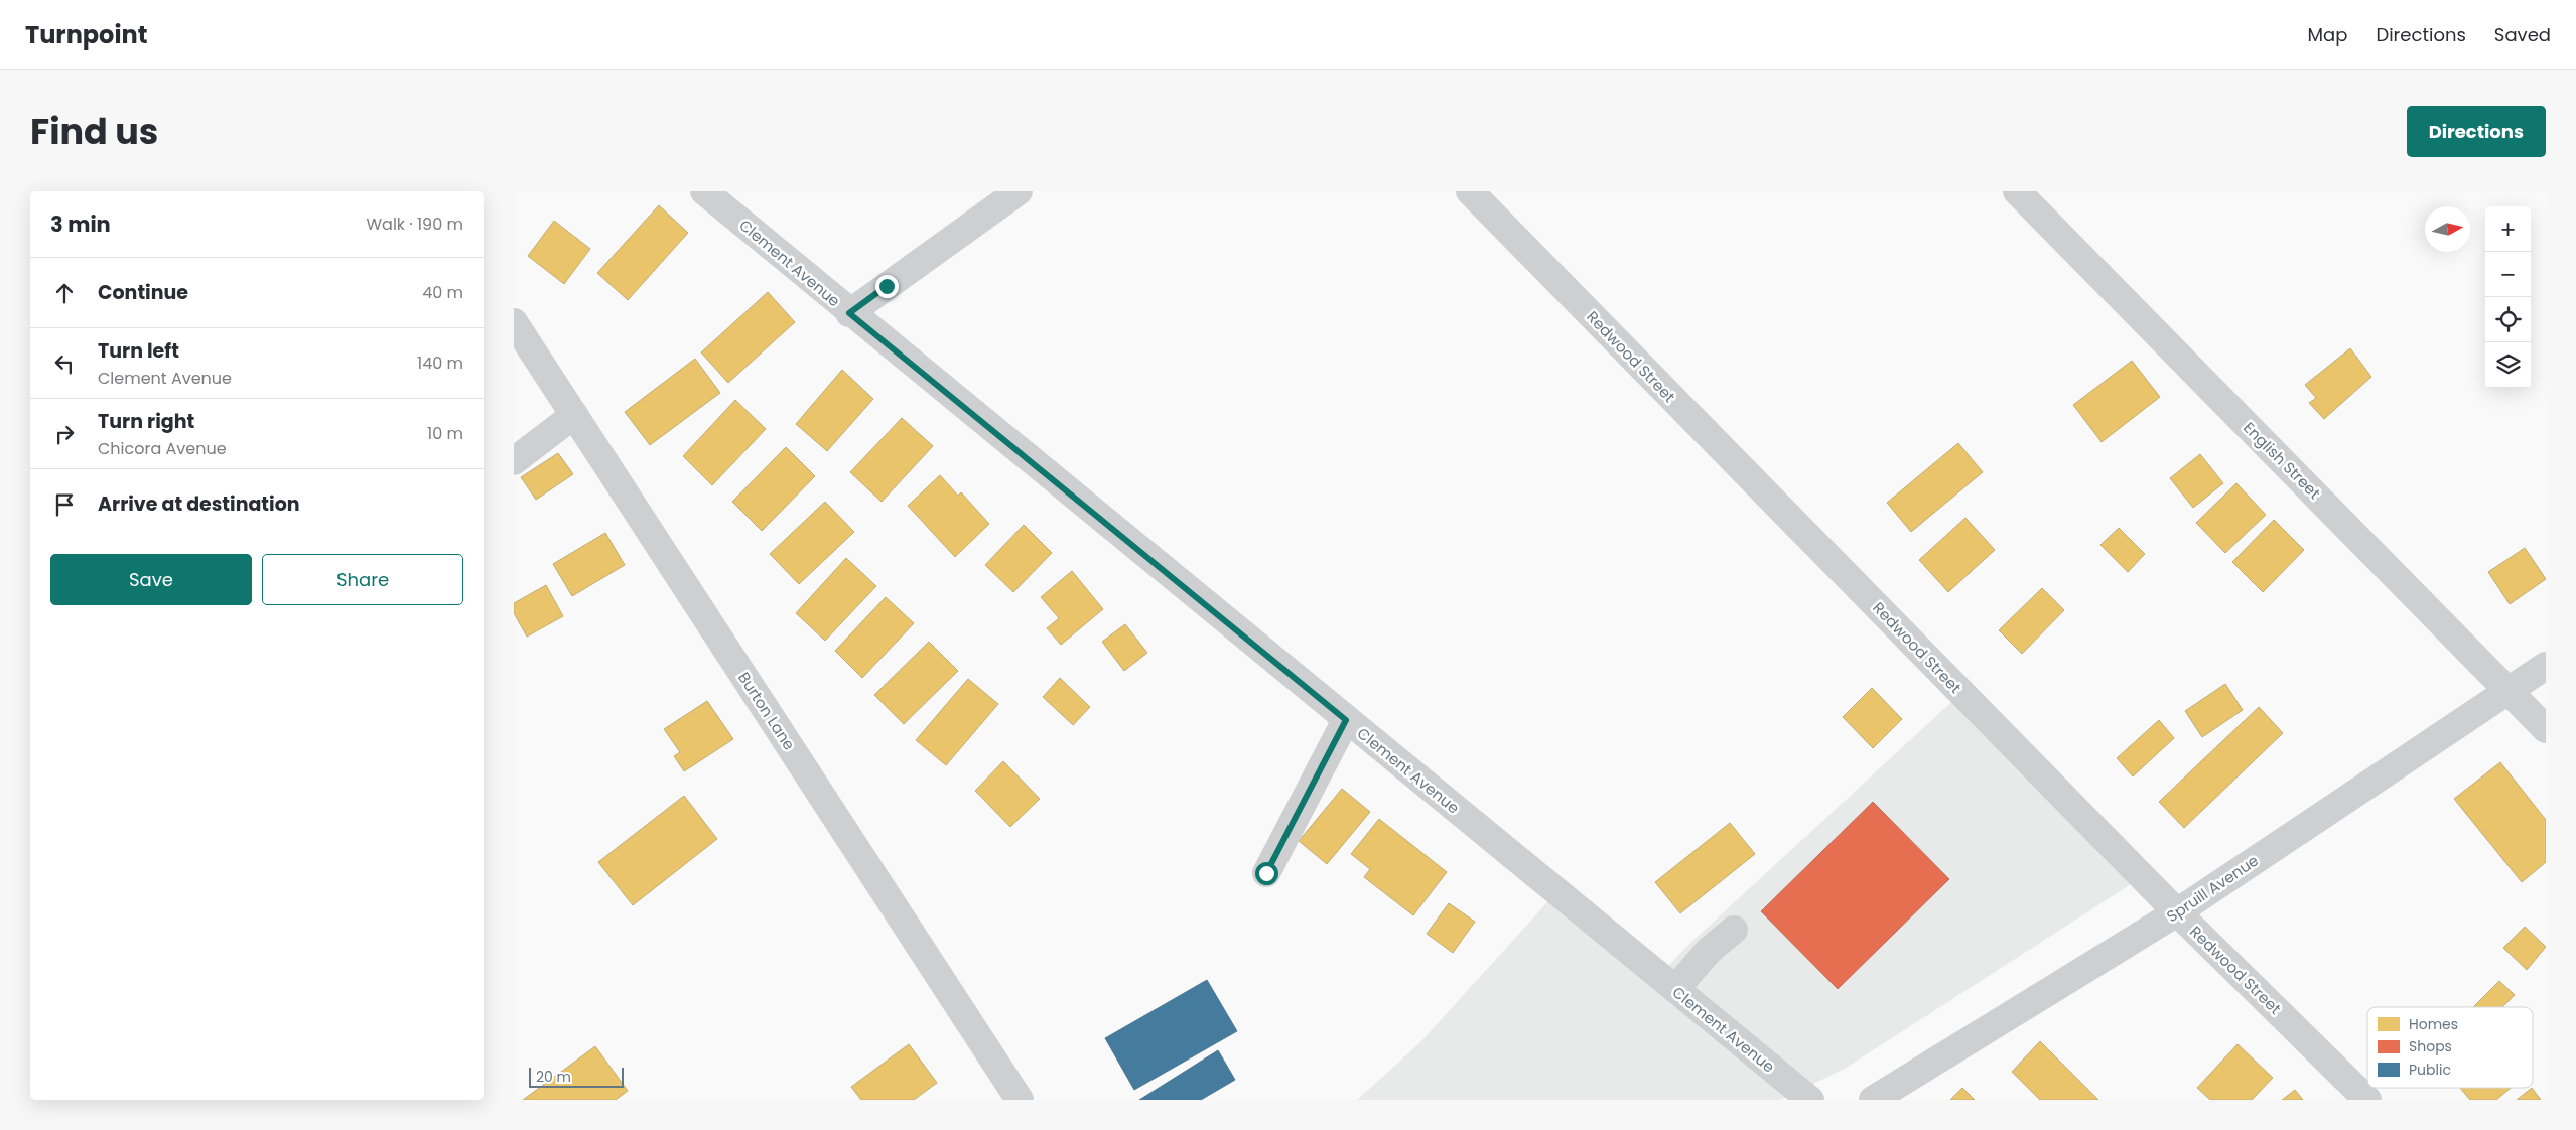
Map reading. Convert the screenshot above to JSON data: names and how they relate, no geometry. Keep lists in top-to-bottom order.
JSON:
{
  "streets": {
    "street": [
      "Clement Avenue",
      "Redwood Street",
      "English Street",
      "Burton Lane",
      "Spruill Avenue"
    ]
  },
  "crossings": [
    ["Redwood Street", "Spruill Avenue"],
    ["English Street", "Spruill Avenue"]
  ],
  "legend": ["Homes", "Shops", "Public"],
  "scale_bar": "20 m",
  "north": "right",
  "page": {
    "header": "Turnpoint",
    "nav": ["Map", "Directions", "Saved"],
    "title": "Find us",
    "buttons": [
      "Directions",
      ["Save", "Share"]
    ],
    "heading": ["3 min", "Walk · 190 m"],
    "map_buttons": ["+", "−"],
    "list": [
      ["Continue", "40 m"],
      ["Turn left", "Clement Avenue", "140 m"],
      ["Turn right", "Chicora Avenue", "10 m"],
      "Arrive at destination"
    ],
    "scale": "20 m"
  }
}
